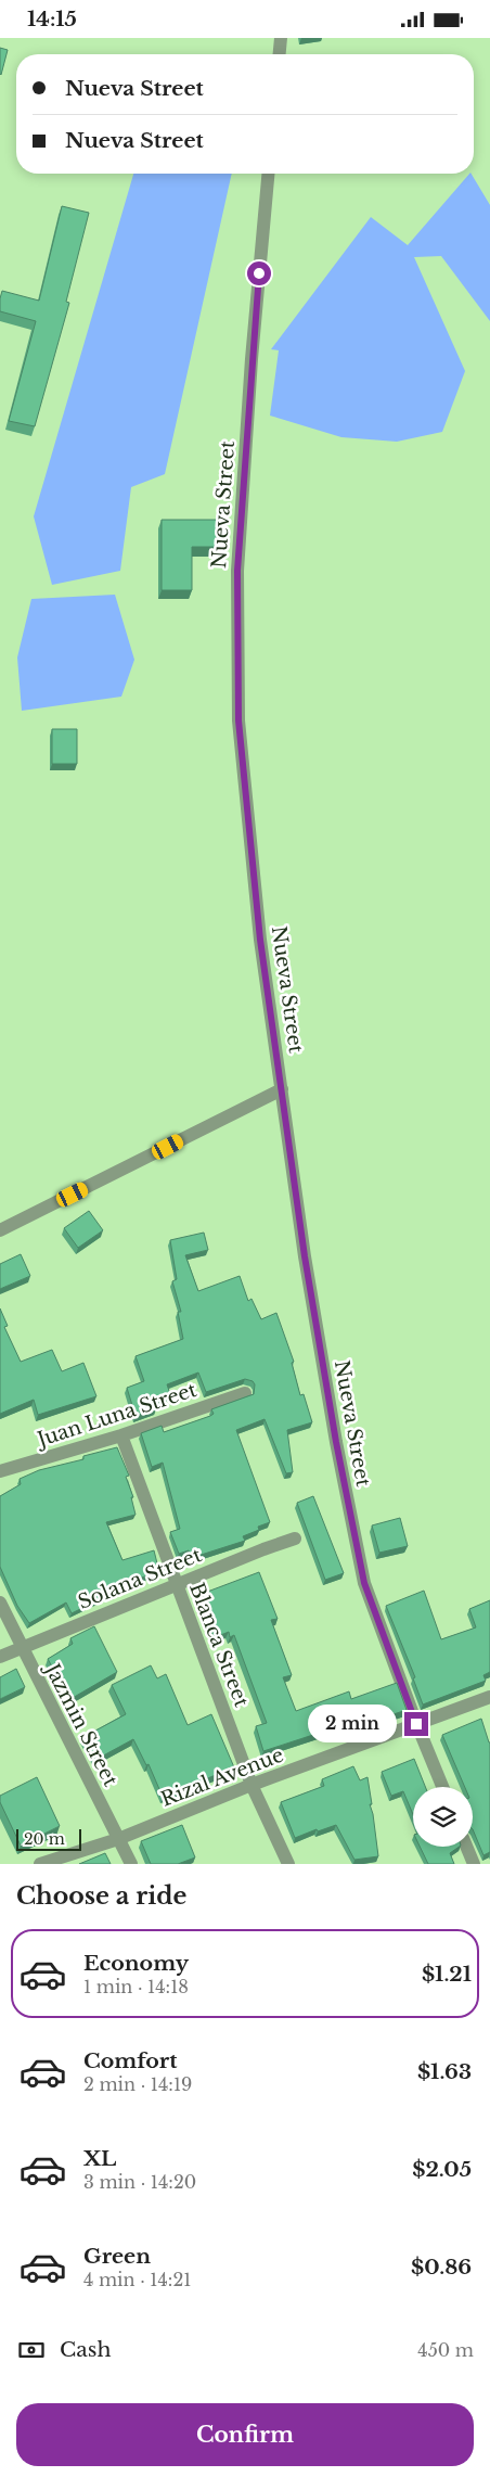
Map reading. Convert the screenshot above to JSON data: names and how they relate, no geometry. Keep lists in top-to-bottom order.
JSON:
{
  "streets": {
    "street": [
      "Nueva Street",
      "Juan Luna Street",
      "Solana Street",
      "Blanca Street",
      "Jazmin Street",
      "Rizal Avenue"
    ]
  },
  "crossings": [
    ["Nueva Street", "Rizal Avenue"],
    ["Juan Luna Street", "Blanca Street"],
    ["Solana Street", "Blanca Street"],
    ["Solana Street", "Jazmin Street"],
    ["Blanca Street", "Rizal Avenue"],
    ["Jazmin Street", "Rizal Avenue"]
  ],
  "scale_bar": "20 m",
  "page": {
    "status": "14:15",
    "banner": ["Nueva Street", "Nueva Street"],
    "bubble": "2 min",
    "scale": "20 m",
    "heading": "Choose a ride",
    "list": [
      {
        "name": "Economy",
        "note": "1 min · 14:18",
        "value": "$1.21"
      },
      {
        "name": "Comfort",
        "note": "2 min · 14:19",
        "value": "$1.63"
      },
      {
        "name": "XL",
        "note": "3 min · 14:20",
        "value": "$2.05"
      },
      {
        "name": "Green",
        "note": "4 min · 14:21",
        "value": "$0.86"
      }
    ],
    "pay": ["Cash", "450 m"],
    "buttons": "Confirm"
  }
}
